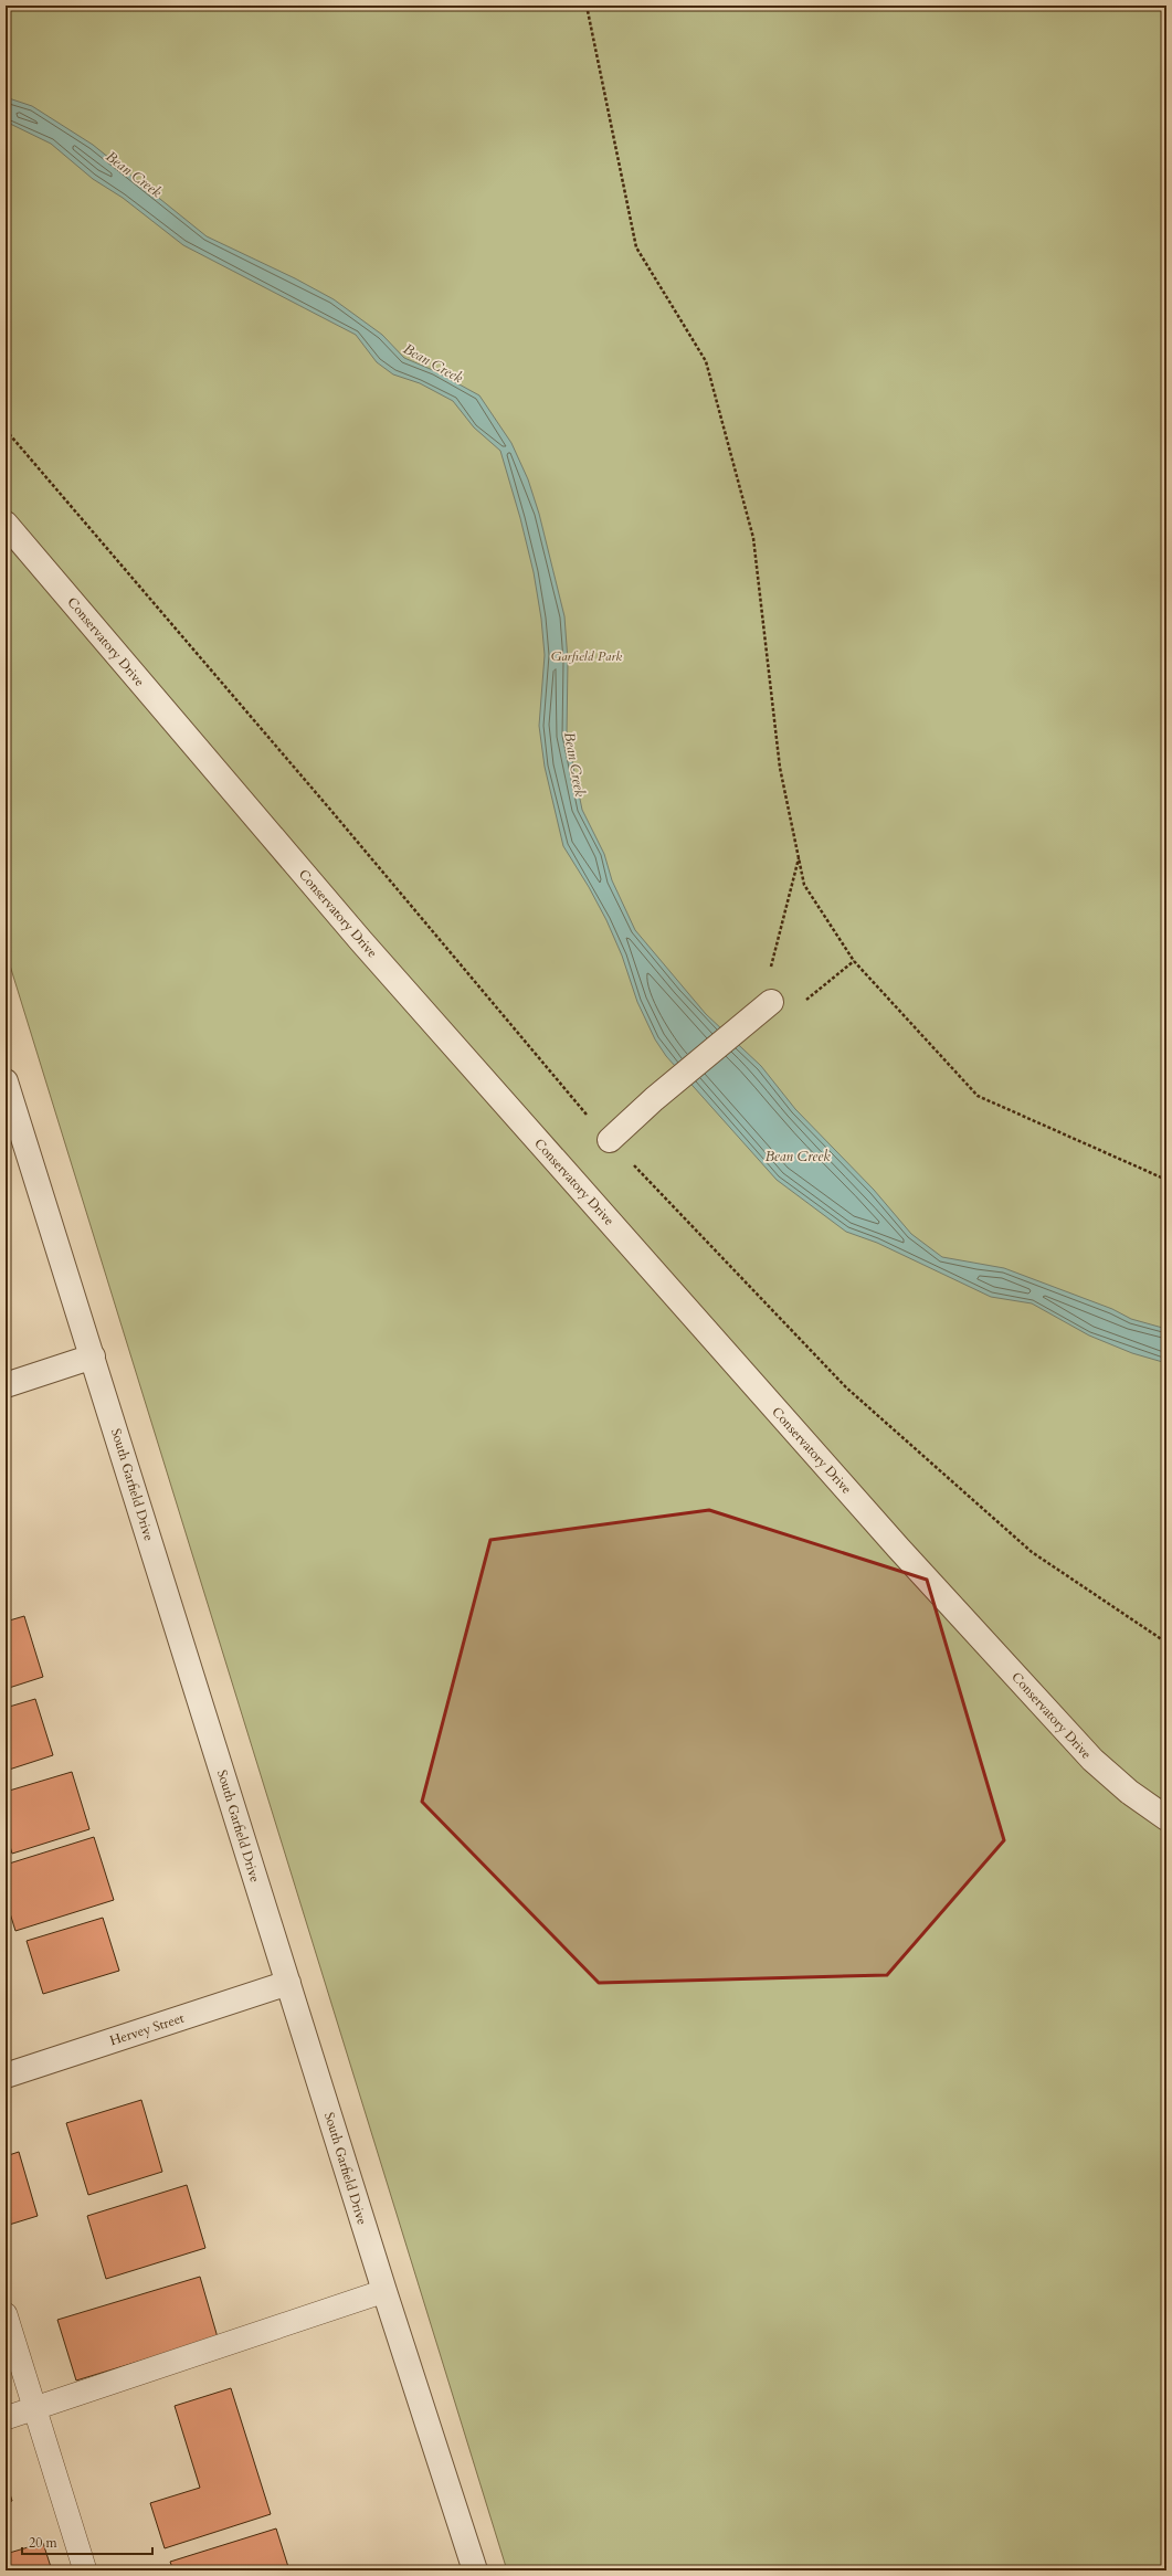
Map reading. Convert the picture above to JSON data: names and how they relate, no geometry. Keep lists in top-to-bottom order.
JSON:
{
  "streets": {
    "street": ["Conservatory Drive", "South Garfield Drive", "Hervey Street"]
  },
  "crossings": [
    ["South Garfield Drive", "Hervey Street"]
  ],
  "water": ["Bean Creek"],
  "parks": ["Garfield Park"],
  "scale_bar": "20 m"
}
